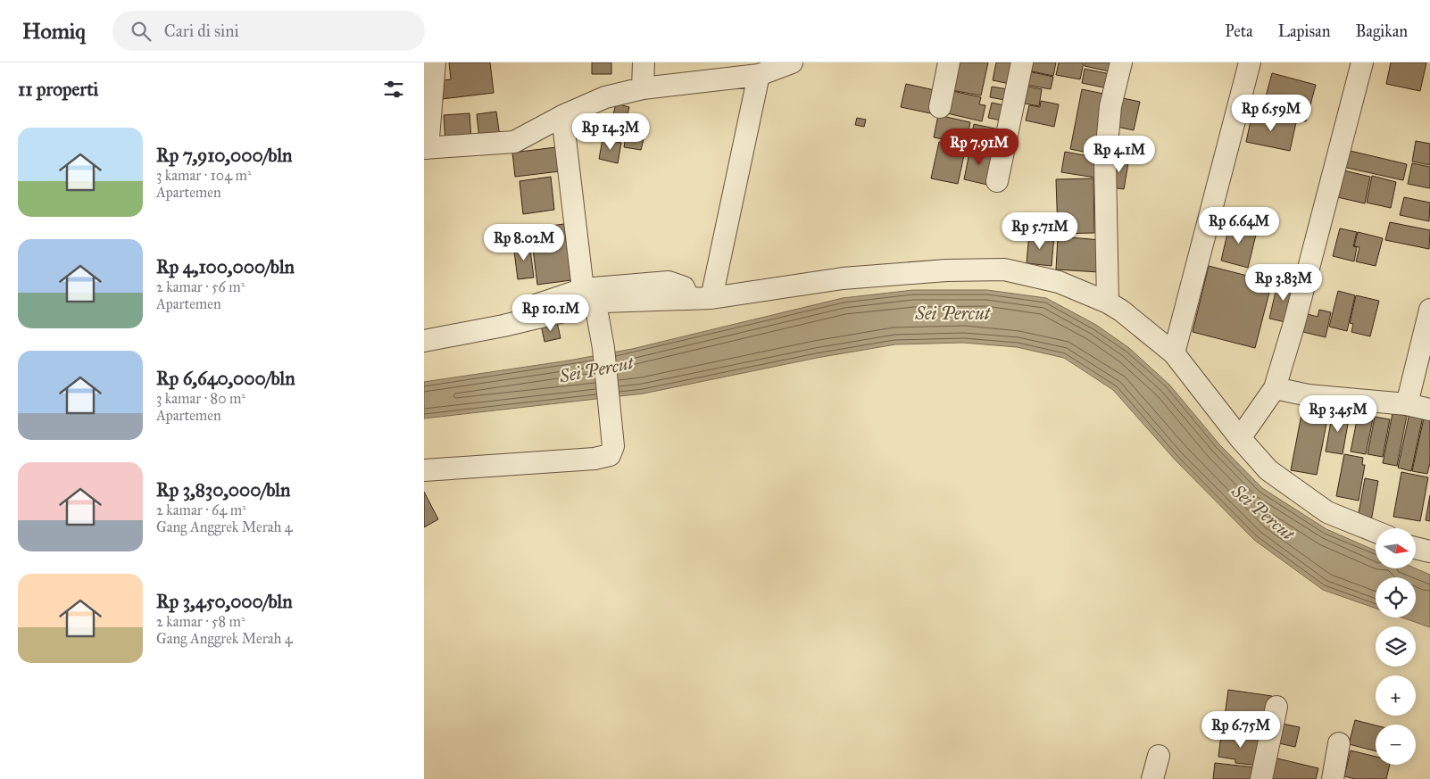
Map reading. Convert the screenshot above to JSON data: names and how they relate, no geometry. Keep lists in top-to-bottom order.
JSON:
{
  "water": ["Sei Percut"],
  "north": "right",
  "page": {
    "header": "Homiq",
    "search": "Cari di sini",
    "nav": ["Peta", "Lapisan", "Bagikan"],
    "heading": "11 properti",
    "price": [
      "Rp 6.59M",
      "Rp 14.3M",
      "Rp 7.91M",
      "Rp 4.1M",
      "Rp 6.64M",
      "Rp 5.71M",
      "Rp 8.02M",
      "Rp 3.83M",
      "Rp 10.1M",
      "Rp 3.45M",
      "Rp 6.75M"
    ],
    "list": [
      {
        "name": "Rp 7,910,000/bln",
        "note": "3 kamar · 104 m² · Apartemen"
      },
      {
        "name": "Rp 4,100,000/bln",
        "note": "2 kamar · 56 m² · Apartemen"
      },
      {
        "name": "Rp 6,640,000/bln",
        "note": "3 kamar · 80 m² · Apartemen"
      },
      {
        "name": "Rp 3,830,000/bln",
        "note": "2 kamar · 64 m² · Gang Anggrek Merah 4"
      },
      {
        "name": "Rp 3,450,000/bln",
        "note": "2 kamar · 58 m² · Gang Anggrek Merah 4"
      }
    ],
    "map_buttons": ["+", "−"]
  }
}
